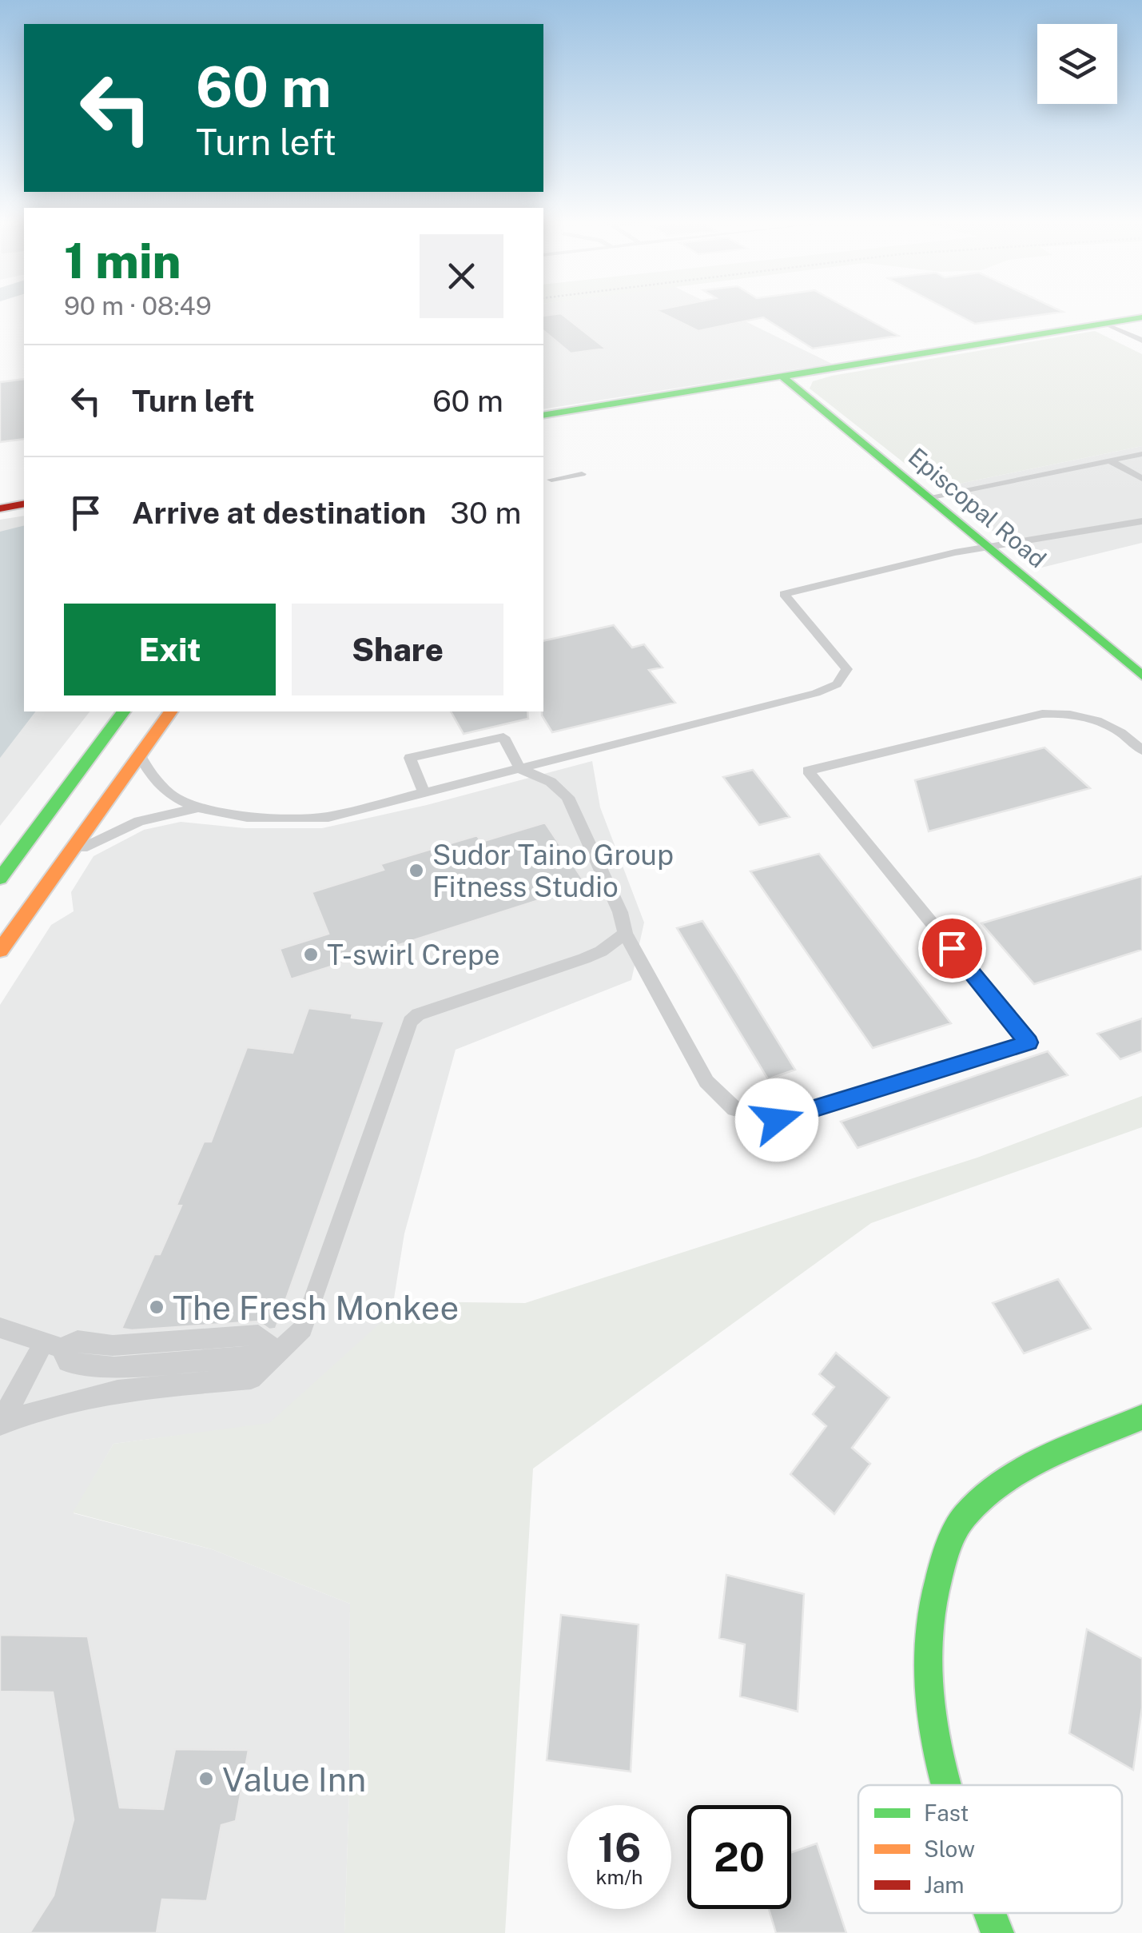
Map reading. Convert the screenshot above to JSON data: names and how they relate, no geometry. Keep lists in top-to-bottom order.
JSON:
{
  "streets": {
    "main road": ["Episcopal Road"]
  },
  "places": [
    "Sudor Taino Group Fitness Studio",
    "T-swirl Crepe",
    "The Fresh Monkee",
    "Value Inn"
  ],
  "legend": ["Fast", "Slow", "Jam"],
  "page": {
    "turn": ["60 m", "Turn left"],
    "heading": ["1 min", "90 m · 08:49"],
    "list": [
      {
        "name": "Turn left",
        "value": "60 m"
      },
      {
        "name": "Arrive at destination",
        "value": "30 m"
      }
    ],
    "buttons": ["Exit", "Share"],
    "speed": "16 km/h",
    "limit": "20"
  }
}
